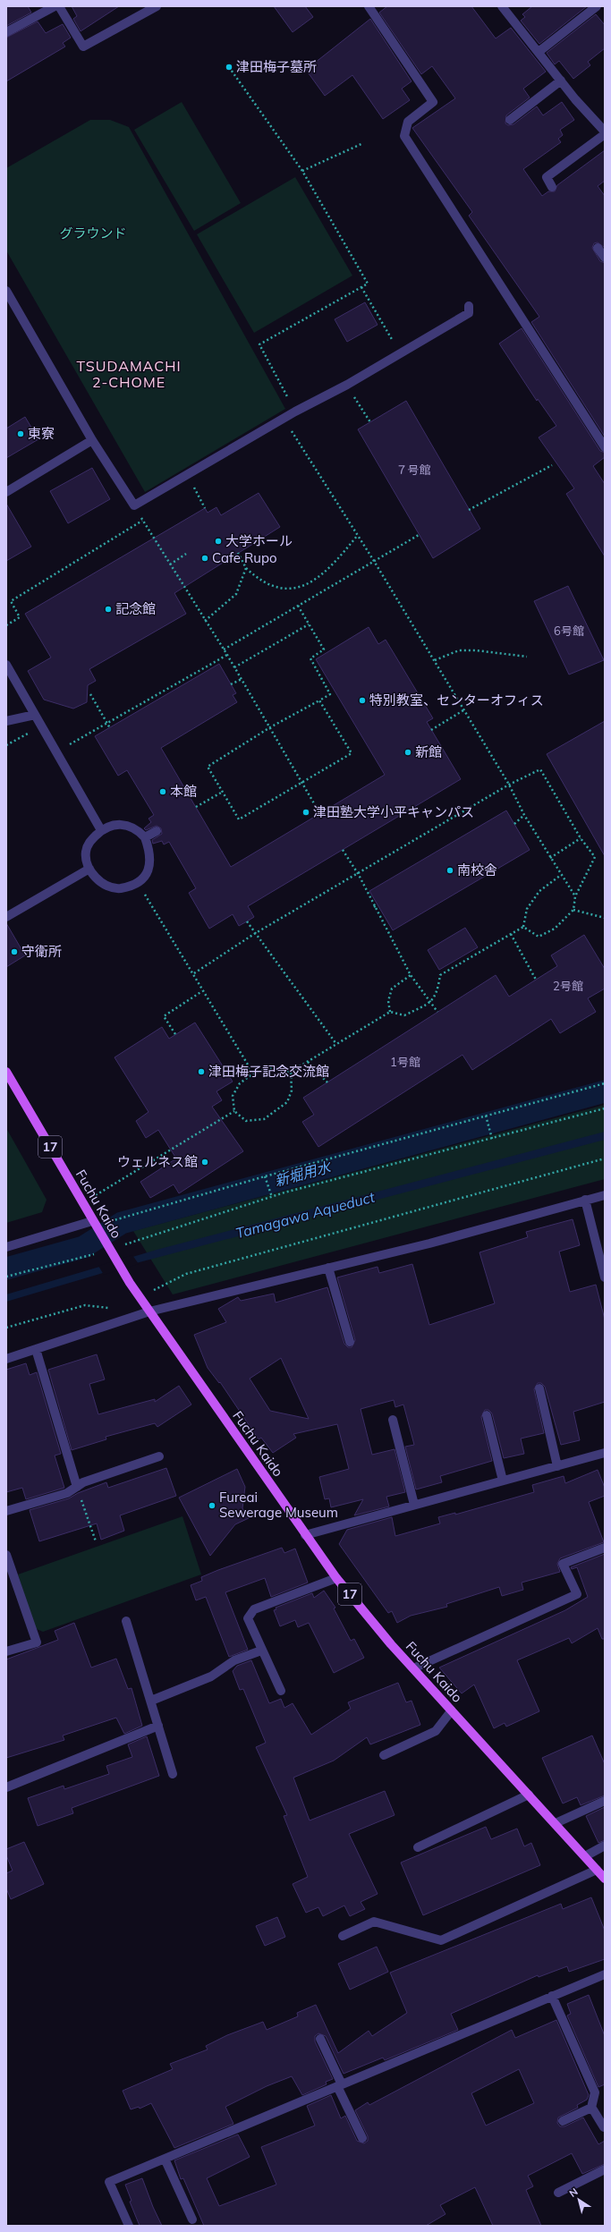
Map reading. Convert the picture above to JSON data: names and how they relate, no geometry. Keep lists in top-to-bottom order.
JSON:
{
  "streets": {
    "main road": ["17", "Fuchu Kaido"]
  },
  "districts": ["TSUDAMACHI 2-CHOME"],
  "water": ["新堀用水", "Tamagawa Aqueduct"],
  "parks": ["グラウンド"],
  "places": [
    "津田梅子墓所",
    "東寮",
    "大学ホール",
    "Cafe Rupo",
    "記念館",
    "特別教室、センターオフィス",
    "新館",
    "本館",
    "津田塾大学小平キャンパス",
    "南校舎",
    "守衛所",
    "津田梅子記念交流館",
    "ウェルネス館",
    "Fureai Sewerage Museum"
  ],
  "house_numbers": [
    "７号館",
    "6号館",
    "2号館",
    "1号館"
  ],
  "north": "top left"
}
